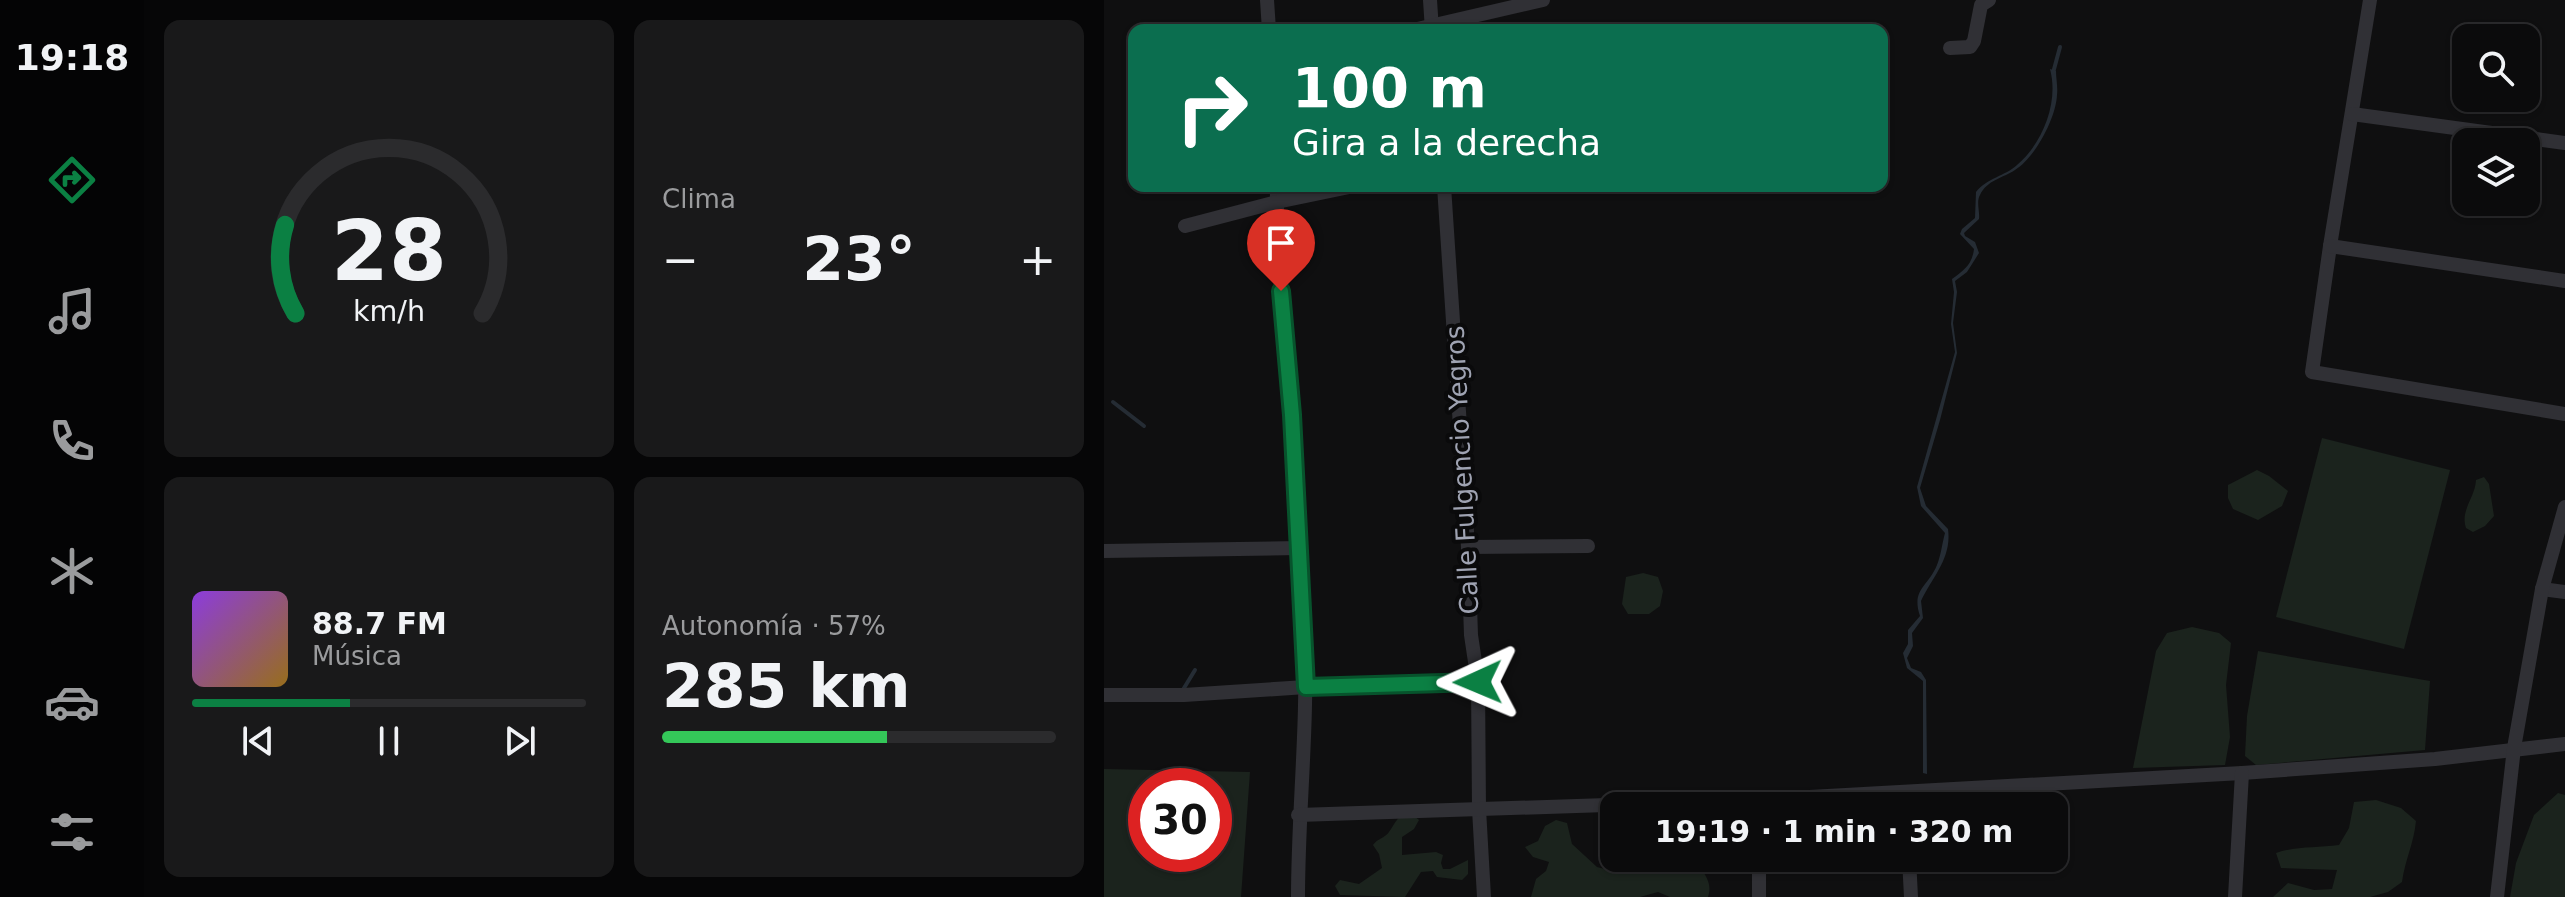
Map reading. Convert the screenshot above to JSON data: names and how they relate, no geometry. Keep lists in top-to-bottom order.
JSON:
{
  "streets": {
    "street": ["Calle Fulgencio Yegros"]
  },
  "page": {
    "tabs": "19:18",
    "tile": [
      "Clima",
      ["Autonomía · 57%", "285 km"]
    ],
    "turn": ["100 m", "Gira a la derecha"],
    "heat": ["−", "23°", "+"],
    "song": ["88.7 FM", "Música"],
    "limit": "30",
    "trip": "19:19 · 1 min · 320 m",
    "gauge": ["28", "km/h"]
  }
}
